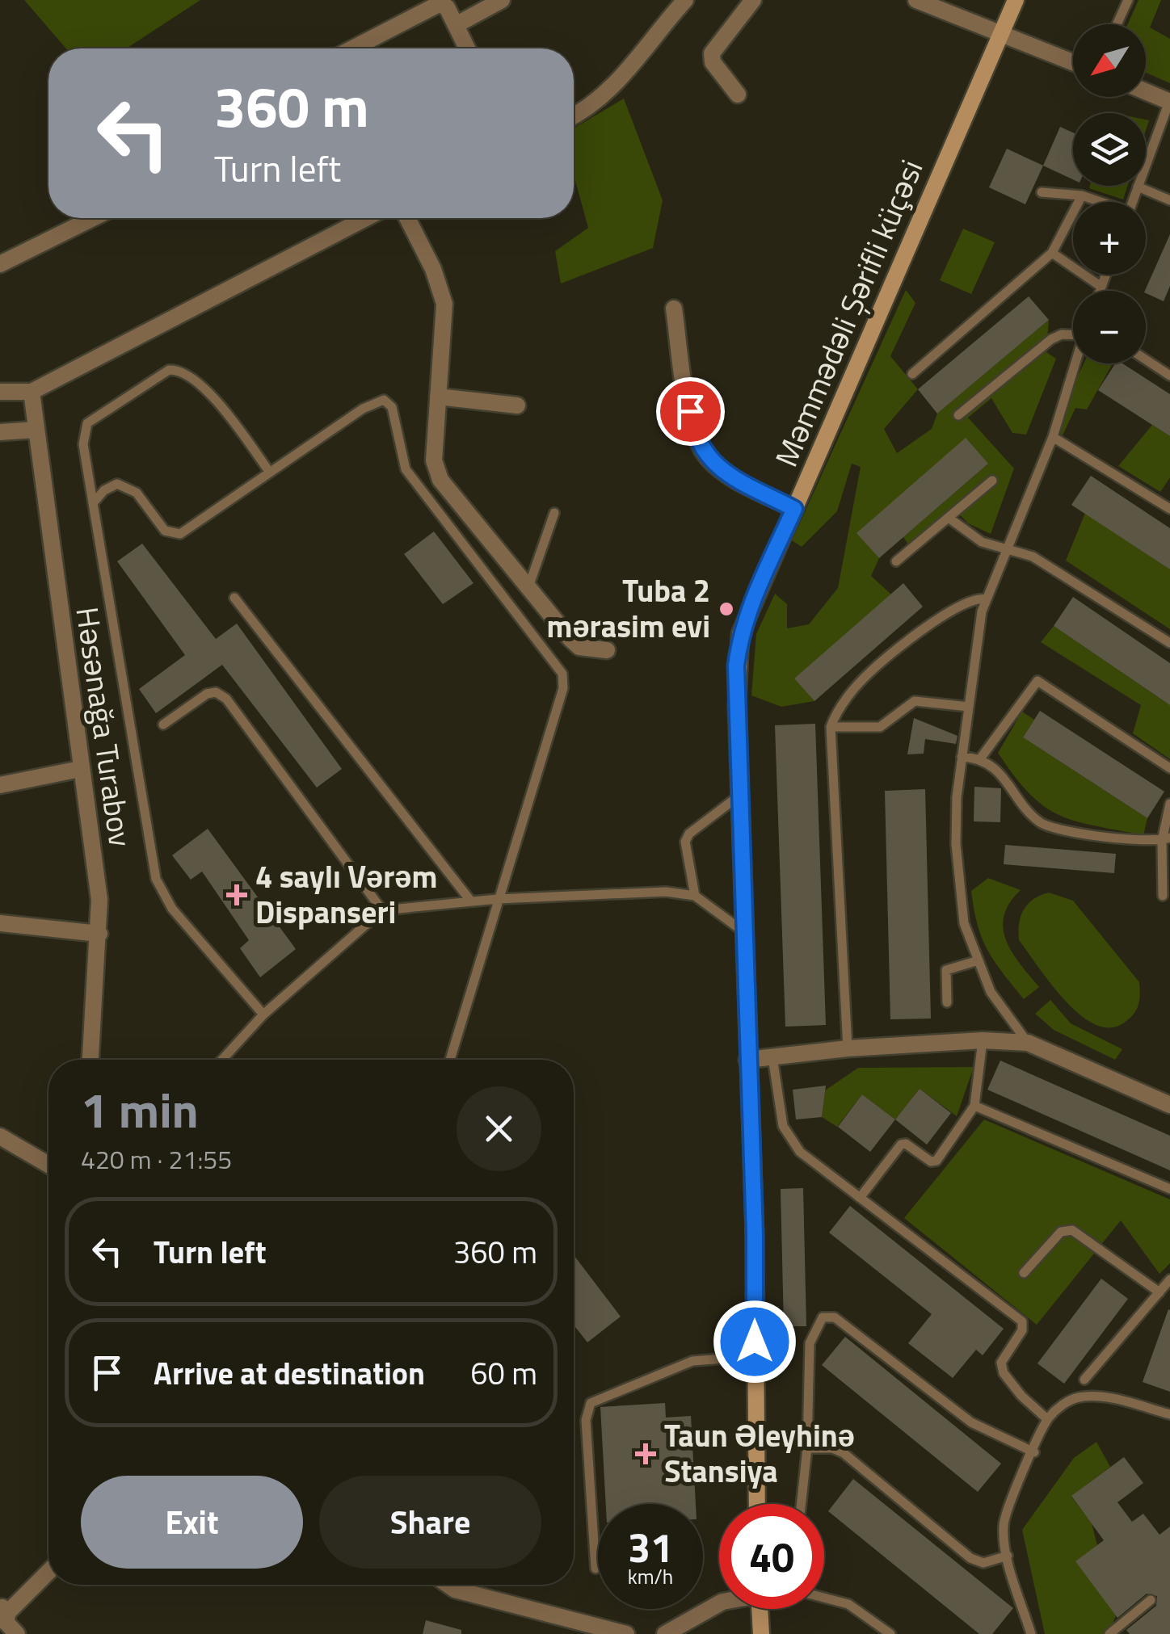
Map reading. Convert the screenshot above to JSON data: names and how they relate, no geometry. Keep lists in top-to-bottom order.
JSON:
{
  "streets": {
    "street": ["Məmmədəli Şərifli küçəsi", "Həsənağa Turabov"]
  },
  "places": {
    "other": ["Tuba 2 mərasim evi"],
    "health": ["4 saylı Vərəm Dispanseri", "Taun Əleyhinə Stansiya"]
  },
  "north": "bottom left",
  "page": {
    "map_buttons": ["+", "−"],
    "turn": ["360 m", "Turn left"],
    "heading": ["1 min", "420 m · 21:55"],
    "list": [
      {
        "name": "Turn left",
        "value": "360 m"
      },
      {
        "name": "Arrive at destination",
        "value": "60 m"
      }
    ],
    "buttons": ["Exit", "Share"],
    "speed": "31 km/h",
    "limit": "40"
  }
}
